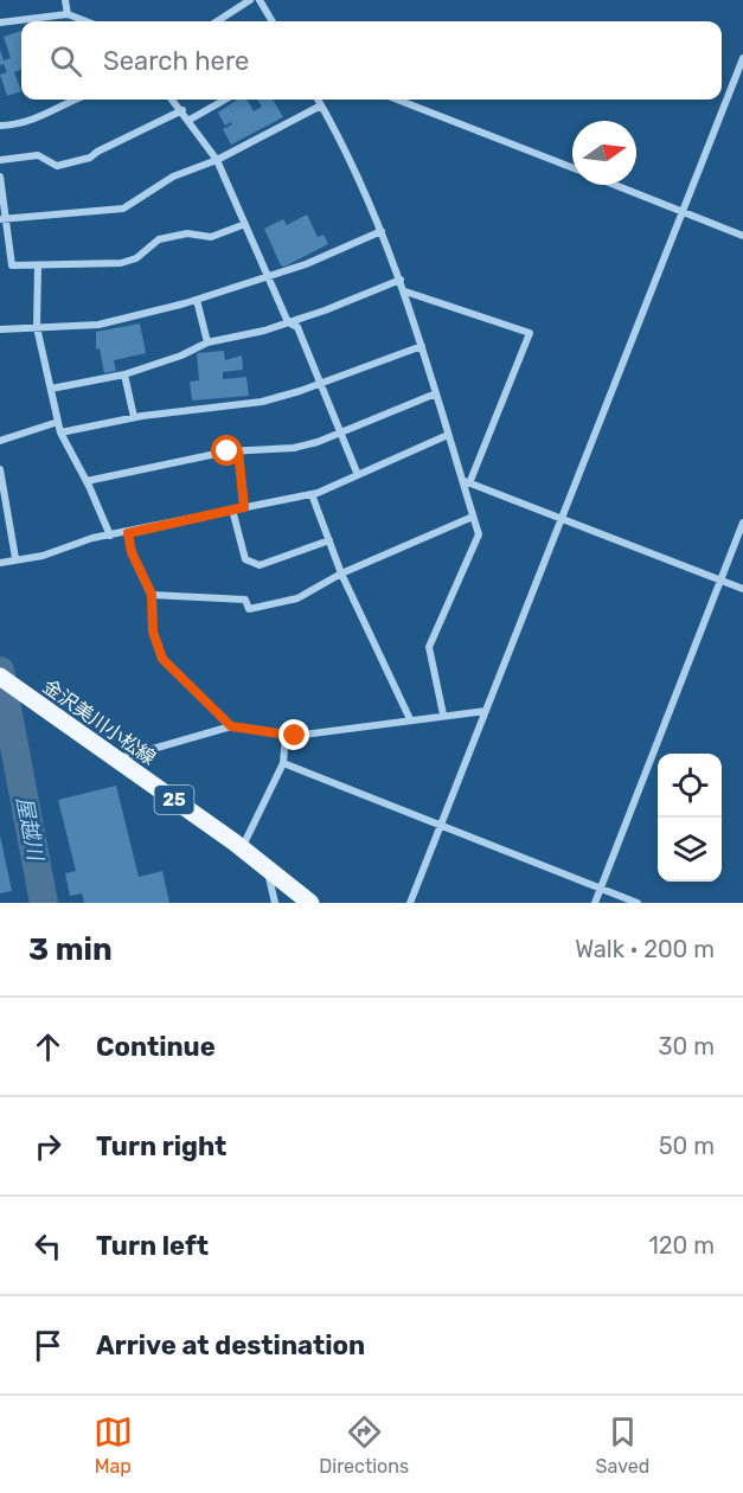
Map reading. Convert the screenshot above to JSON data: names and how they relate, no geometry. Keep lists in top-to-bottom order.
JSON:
{
  "streets": {
    "main road": ["金沢美川小松線", "25"]
  },
  "water": ["屋越川"],
  "north": "right",
  "page": {
    "search": "Search here",
    "heading": ["3 min", "Walk · 200 m"],
    "list": [
      ["Continue", "30 m"],
      ["Turn right", "50 m"],
      ["Turn left", "120 m"],
      "Arrive at destination"
    ],
    "nav": ["Map", "Directions", "Saved"]
  }
}
